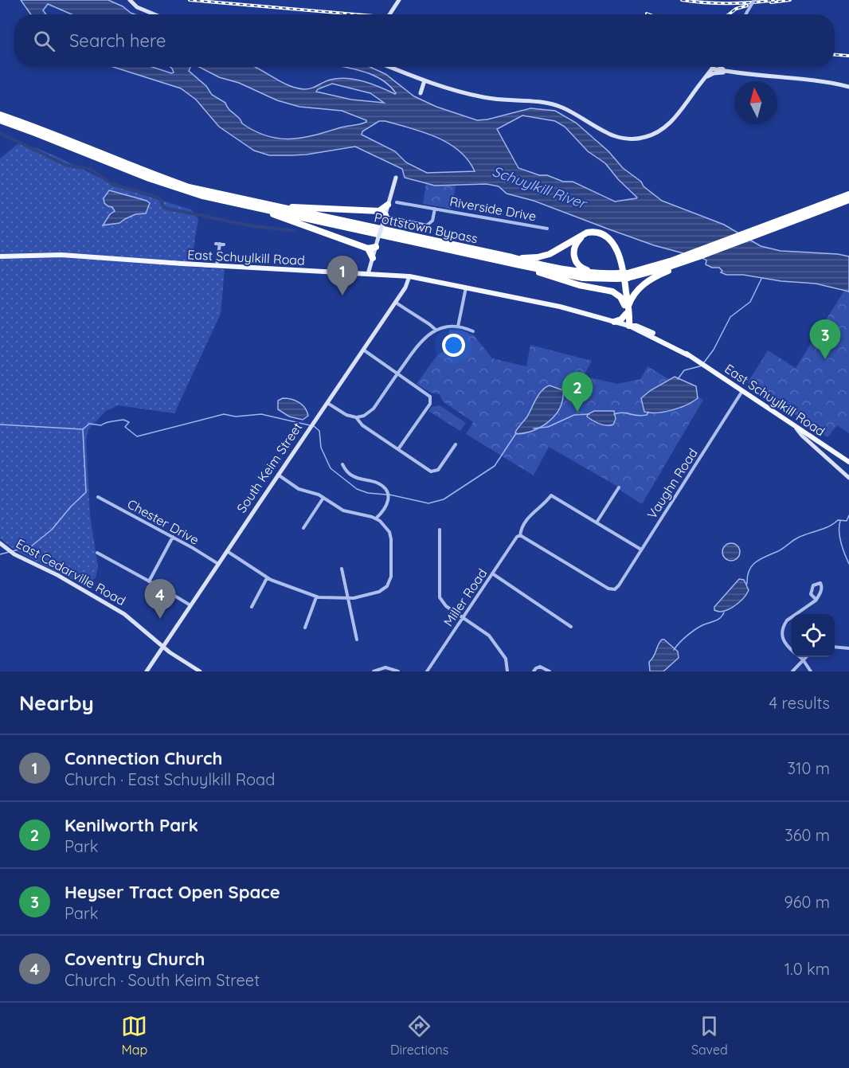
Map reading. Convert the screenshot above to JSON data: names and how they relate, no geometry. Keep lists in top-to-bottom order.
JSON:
{
  "streets": {
    "highway": ["Pottstown Bypass"],
    "main road": ["East Schuylkill Road"],
    "street": [
      "Riverside Drive",
      "South Keim Street",
      "Vaughn Road",
      "Chester Drive",
      "East Cedarville Road",
      "Miller Road"
    ]
  },
  "crossings": [
    ["East Schuylkill Road", "South Keim Street"],
    ["East Schuylkill Road", "Vaughn Road"],
    ["South Keim Street", "Chester Drive"],
    ["South Keim Street", "East Cedarville Road"],
    ["Vaughn Road", "Miller Road"]
  ],
  "water": ["Schuylkill River"],
  "north": "top",
  "page": {
    "search": "Search here",
    "pins": [
      "1",
      "3",
      "2",
      "4"
    ],
    "heading": ["Nearby", "4 results"],
    "list": [
      {
        "mark": "1",
        "name": "Connection Church",
        "note": "Church · East Schuylkill Road",
        "value": "310 m"
      },
      {
        "mark": "2",
        "name": "Kenilworth Park",
        "note": "Park",
        "value": "360 m"
      },
      {
        "mark": "3",
        "name": "Heyser Tract Open Space",
        "note": "Park",
        "value": "960 m"
      },
      {
        "mark": "4",
        "name": "Coventry Church",
        "note": "Church · South Keim Street",
        "value": "1.0 km"
      }
    ],
    "nav": ["Map", "Directions", "Saved"]
  }
}
